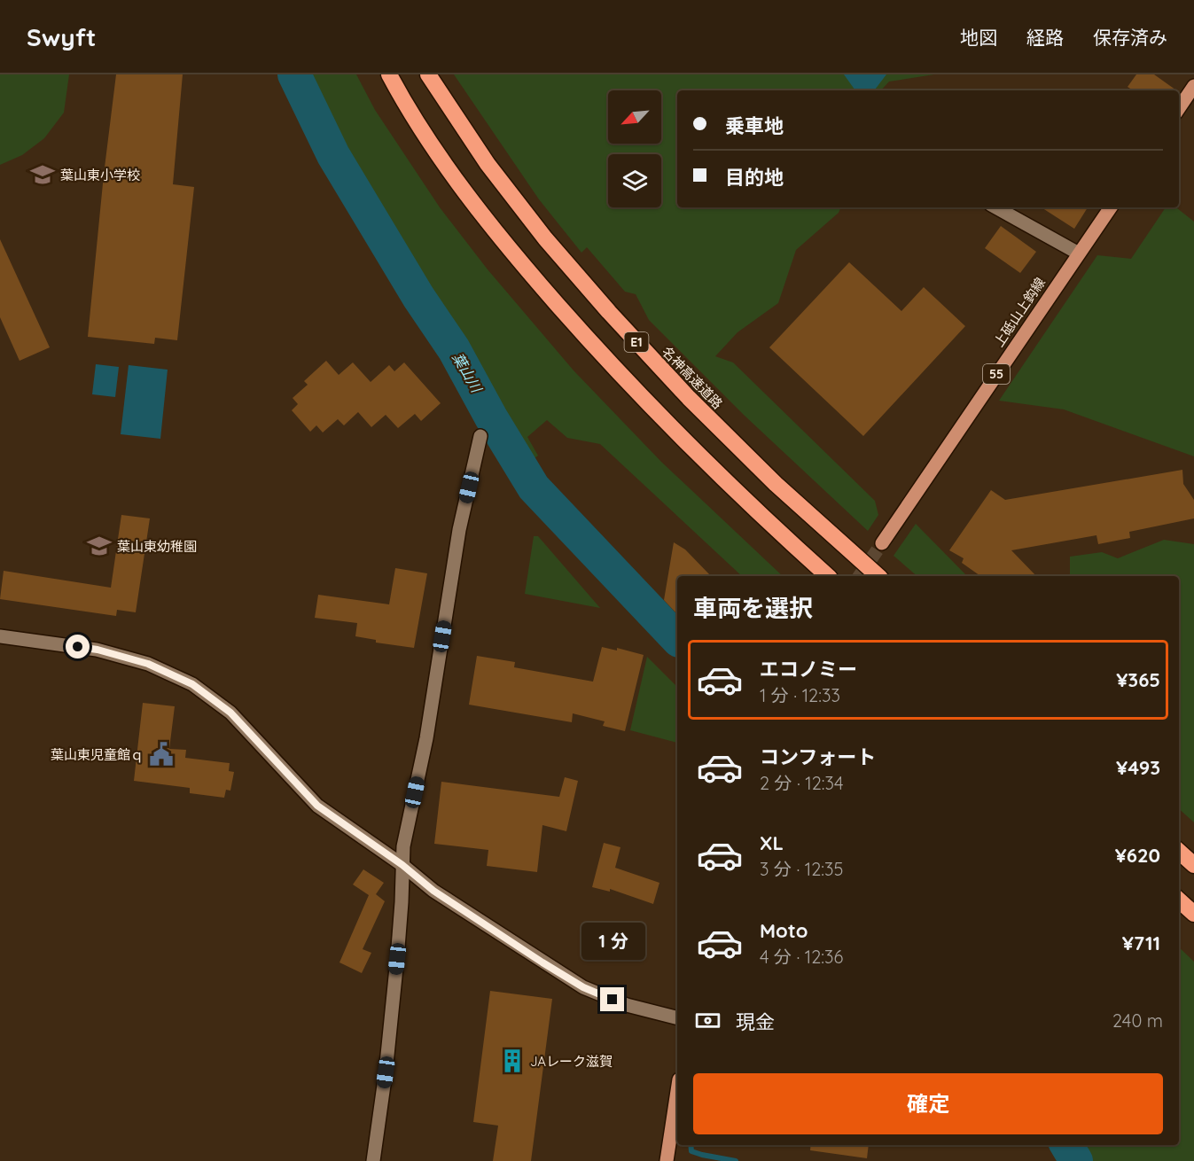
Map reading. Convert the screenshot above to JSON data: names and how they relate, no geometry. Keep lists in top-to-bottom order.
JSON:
{
  "streets": {
    "highway": ["E1", "名神高速道路"],
    "main road": ["上砥山上鈎線", "55"]
  },
  "water": ["葉山川"],
  "places": {
    "school or university": ["葉山東小学校", "葉山東幼稚園"],
    "public building": ["葉山東児童館ｑ"],
    "building": ["JAレーク滋賀"]
  },
  "north": "bottom left",
  "page": {
    "header": "Swyft",
    "nav": ["地図", "経路", "保存済み"],
    "banner": ["乗車地", "目的地"],
    "heading": "車両を選択",
    "list": [
      {
        "name": "エコノミー",
        "note": "1 分 · 12:33",
        "value": "¥365"
      },
      {
        "name": "コンフォート",
        "note": "2 分 · 12:34",
        "value": "¥493"
      },
      {
        "name": "XL",
        "note": "3 分 · 12:35",
        "value": "¥620"
      },
      {
        "name": "Moto",
        "note": "4 分 · 12:36",
        "value": "¥711"
      }
    ],
    "bubble": "1 分",
    "pay": ["現金", "240 m"],
    "buttons": "確定"
  }
}
